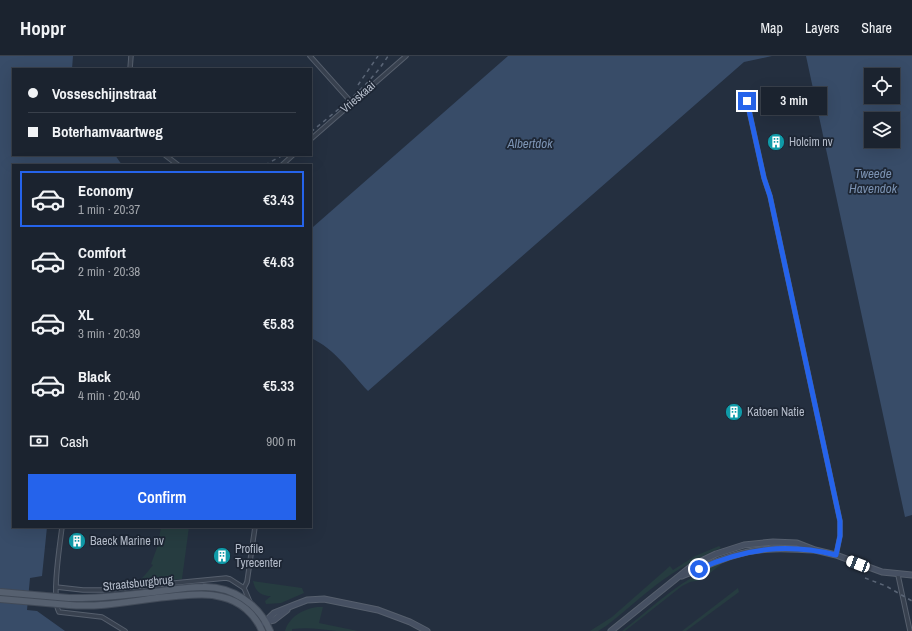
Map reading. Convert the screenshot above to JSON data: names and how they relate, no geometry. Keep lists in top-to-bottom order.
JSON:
{
  "streets": {
    "main road": ["Straatsburgbrug"],
    "street": ["Vrieskaai"]
  },
  "water": ["Albertdok", "Tweede Havendok"],
  "places": {
    "building": [
      "Holcim nv",
      "Katoen Natie",
      "Baeck Marine nv",
      "Profile Tyrecenter"
    ]
  },
  "page": {
    "header": "Hoppr",
    "nav": ["Map", "Layers", "Share"],
    "banner": ["Vosseschijnstraat", "Boterhamvaartweg"],
    "bubble": "3 min",
    "list": [
      {
        "name": "Economy",
        "note": "1 min · 20:37",
        "value": "€3.43"
      },
      {
        "name": "Comfort",
        "note": "2 min · 20:38",
        "value": "€4.63"
      },
      {
        "name": "XL",
        "note": "3 min · 20:39",
        "value": "€5.83"
      },
      {
        "name": "Black",
        "note": "4 min · 20:40",
        "value": "€5.33"
      }
    ],
    "pay": ["Cash", "900 m"],
    "buttons": "Confirm"
  }
}
